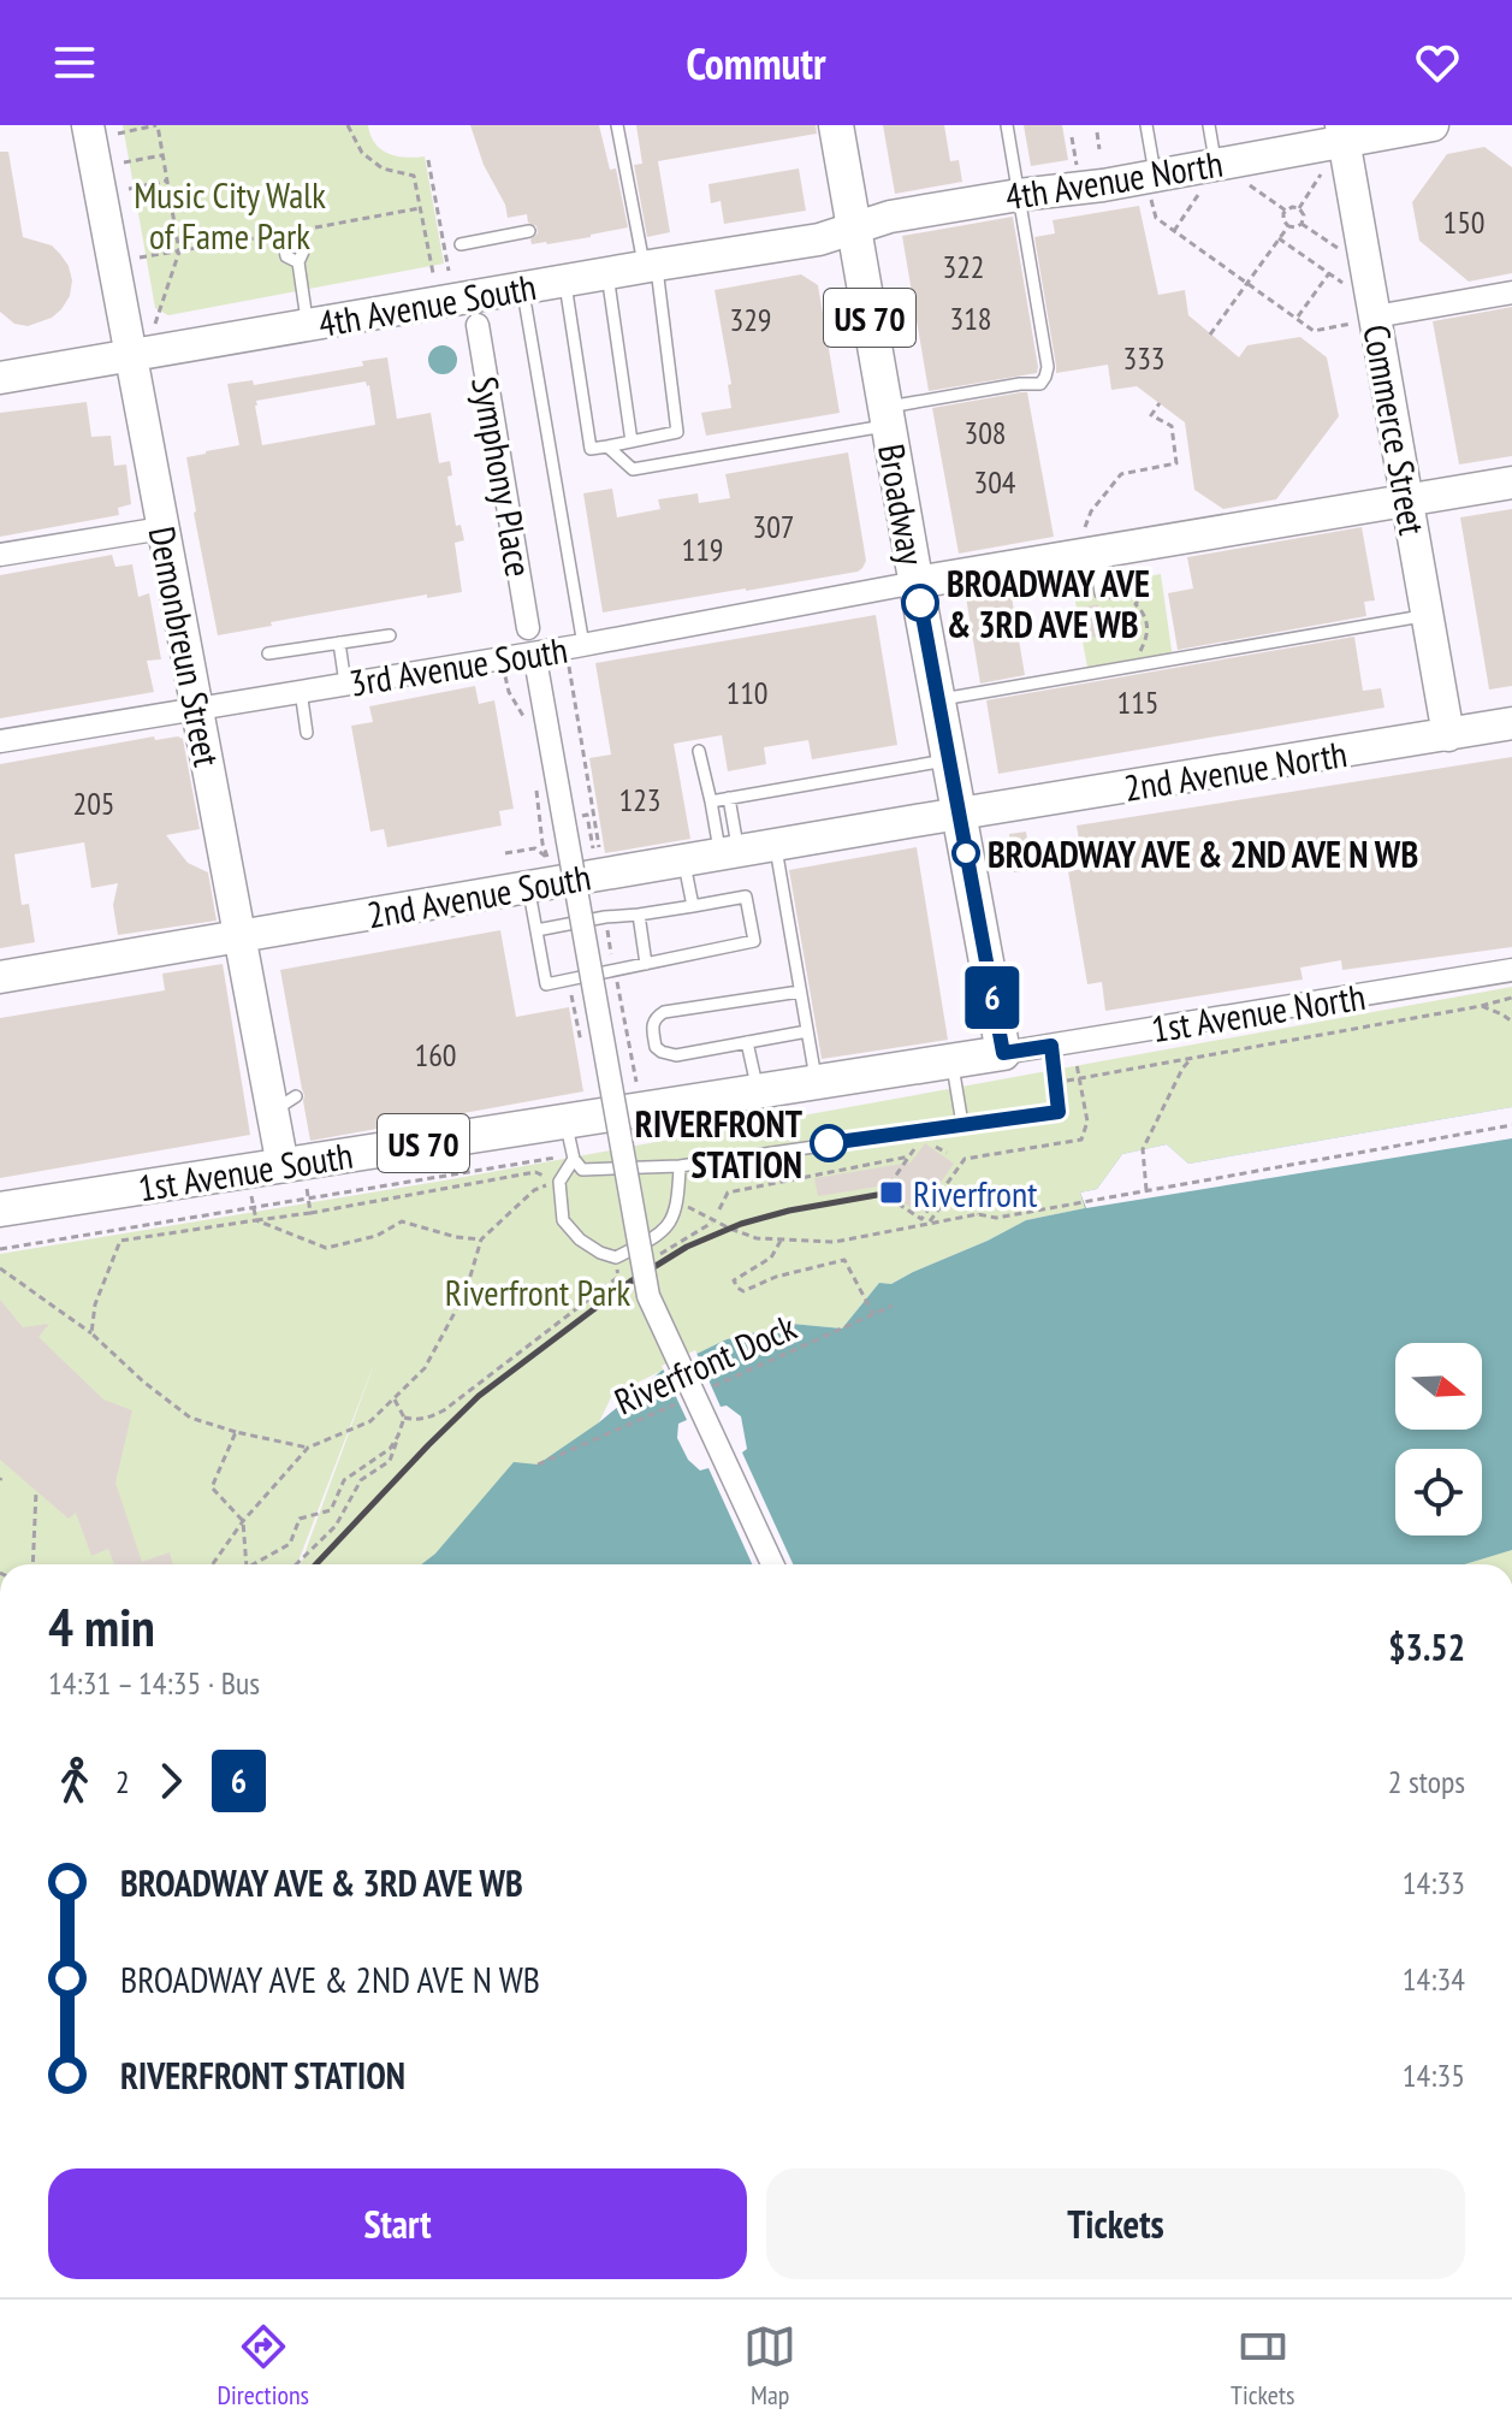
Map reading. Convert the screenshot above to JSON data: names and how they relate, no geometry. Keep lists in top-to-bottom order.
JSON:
{
  "streets": {
    "main road": ["US 70", "Broadway", "1st Avenue South"],
    "street": [
      "4th Avenue North",
      "4th Avenue South",
      "Commerce Street",
      "Symphony Place",
      "Demonbreun Street",
      "3rd Avenue South",
      "2nd Avenue North",
      "2nd Avenue South",
      "1st Avenue North"
    ],
    "path": ["Riverfront Dock"]
  },
  "crossings": [
    ["4th Avenue North", "4th Avenue South"],
    ["4th Avenue North", "Commerce Street"],
    ["4th Avenue North", "Broadway"],
    ["4th Avenue South", "Broadway"],
    ["4th Avenue South", "Demonbreun Street"],
    ["Commerce Street", "2nd Avenue North"],
    ["Broadway", "3rd Avenue South"],
    ["Broadway", "2nd Avenue North"],
    ["Broadway", "2nd Avenue South"],
    ["Broadway", "1st Avenue North"],
    ["Broadway", "1st Avenue South"],
    ["Demonbreun Street", "3rd Avenue South"],
    ["Demonbreun Street", "2nd Avenue South"],
    ["Demonbreun Street", "1st Avenue South"],
    ["2nd Avenue North", "2nd Avenue South"],
    ["1st Avenue North", "1st Avenue South"]
  ],
  "parks": ["Music City Walk of Fame Park", "Riverfront Park"],
  "places": {
    "other": ["BROADWAY AVE & 3RD AVE WB", "BROADWAY AVE & 2ND AVE N WB", "RIVERFRONT STATION"],
    "transit": ["Riverfront"]
  },
  "lines": ["bus line 6"],
  "house_numbers": [
    "150",
    "322",
    "318",
    "329",
    "333",
    "308",
    "304",
    "307",
    "119",
    "110",
    "115",
    "123",
    "205",
    "160"
  ],
  "north": "right",
  "page": {
    "header": "Commutr",
    "on_map": "6",
    "heading": ["4 min", "14:31 – 14:35 · Bus", "$3.52"],
    "legs": ["2", "6", "2 stops"],
    "list": [
      {
        "name": "BROADWAY AVE & 3RD AVE WB",
        "value": "14:33"
      },
      {
        "name": "BROADWAY AVE & 2ND AVE N WB",
        "value": "14:34"
      },
      {
        "name": "RIVERFRONT STATION",
        "value": "14:35"
      }
    ],
    "buttons": ["Start", "Tickets"],
    "tabs": ["Directions", "Map", "Tickets"]
  }
}
